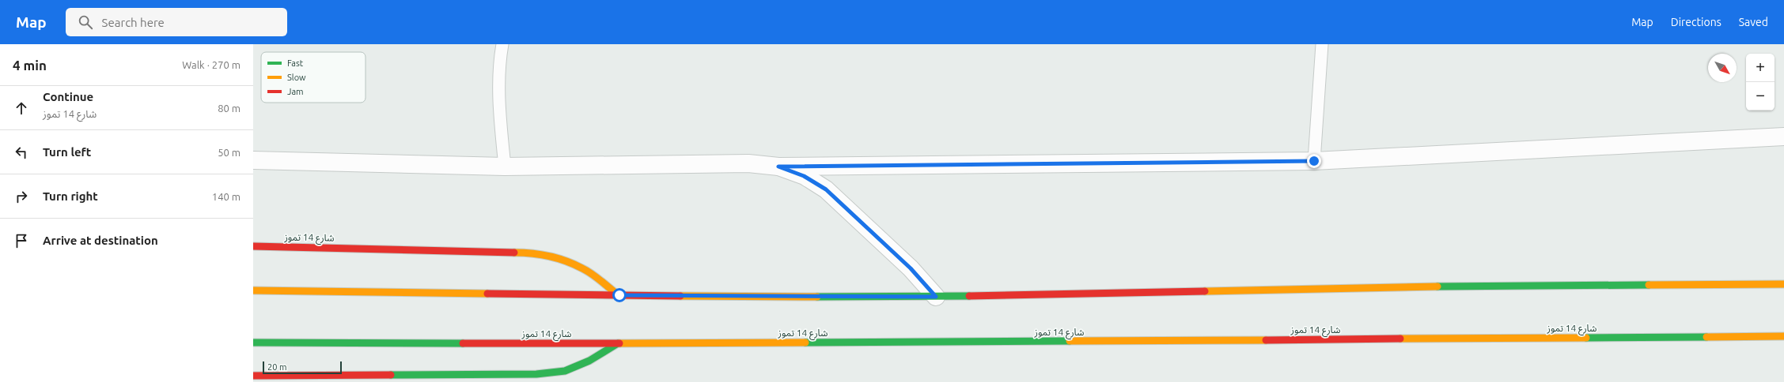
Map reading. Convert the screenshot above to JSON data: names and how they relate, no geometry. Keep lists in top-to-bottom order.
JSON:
{
  "streets": {
    "main road": ["شارع 14 تموز"]
  },
  "legend": ["Fast", "Slow", "Jam"],
  "scale_bar": "20 m",
  "north": "bottom right",
  "page": {
    "header": "Map",
    "search": "Search here",
    "nav": ["Map", "Directions", "Saved"],
    "heading": ["4 min", "Walk · 270 m"],
    "map_buttons": ["+", "−"],
    "list": [
      ["Continue", "شارع 14 تموز", "80 m"],
      ["Turn left", "50 m"],
      ["Turn right", "140 m"],
      "Arrive at destination"
    ],
    "scale": "20 m"
  }
}
